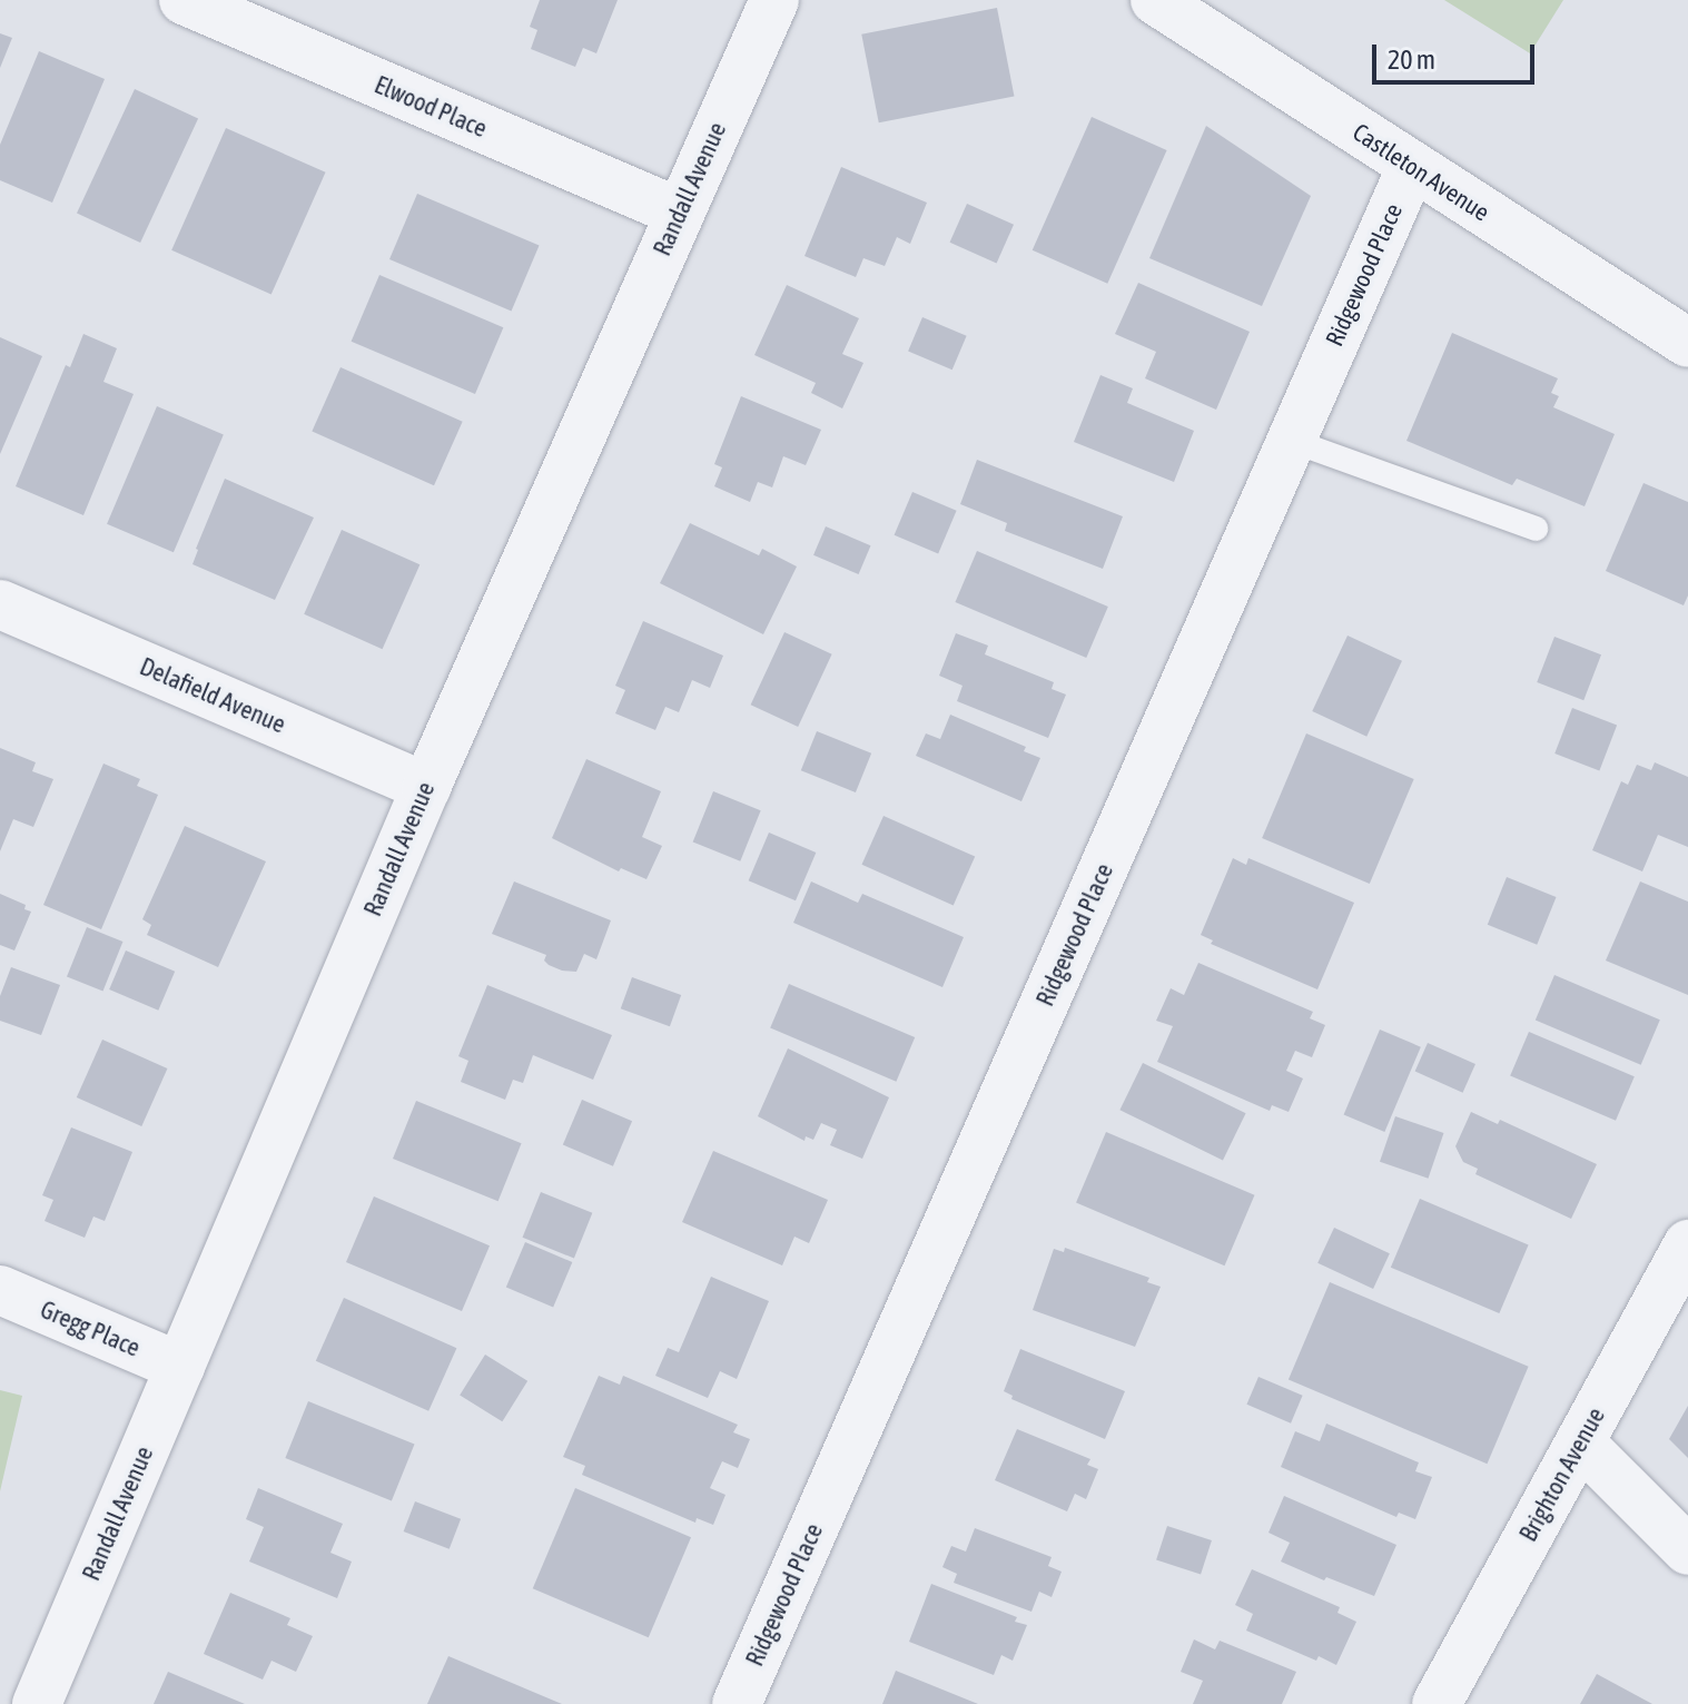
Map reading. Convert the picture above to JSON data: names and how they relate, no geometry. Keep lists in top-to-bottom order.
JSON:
{
  "streets": {
    "street": [
      "Elwood Place",
      "Castleton Avenue",
      "Randall Avenue",
      "Ridgewood Place",
      "Delafield Avenue",
      "Gregg Place",
      "Brighton Avenue"
    ]
  },
  "crossings": [
    ["Elwood Place", "Randall Avenue"],
    ["Castleton Avenue", "Ridgewood Place"],
    ["Randall Avenue", "Delafield Avenue"],
    ["Randall Avenue", "Gregg Place"]
  ],
  "scale_bar": "20 m"
}
